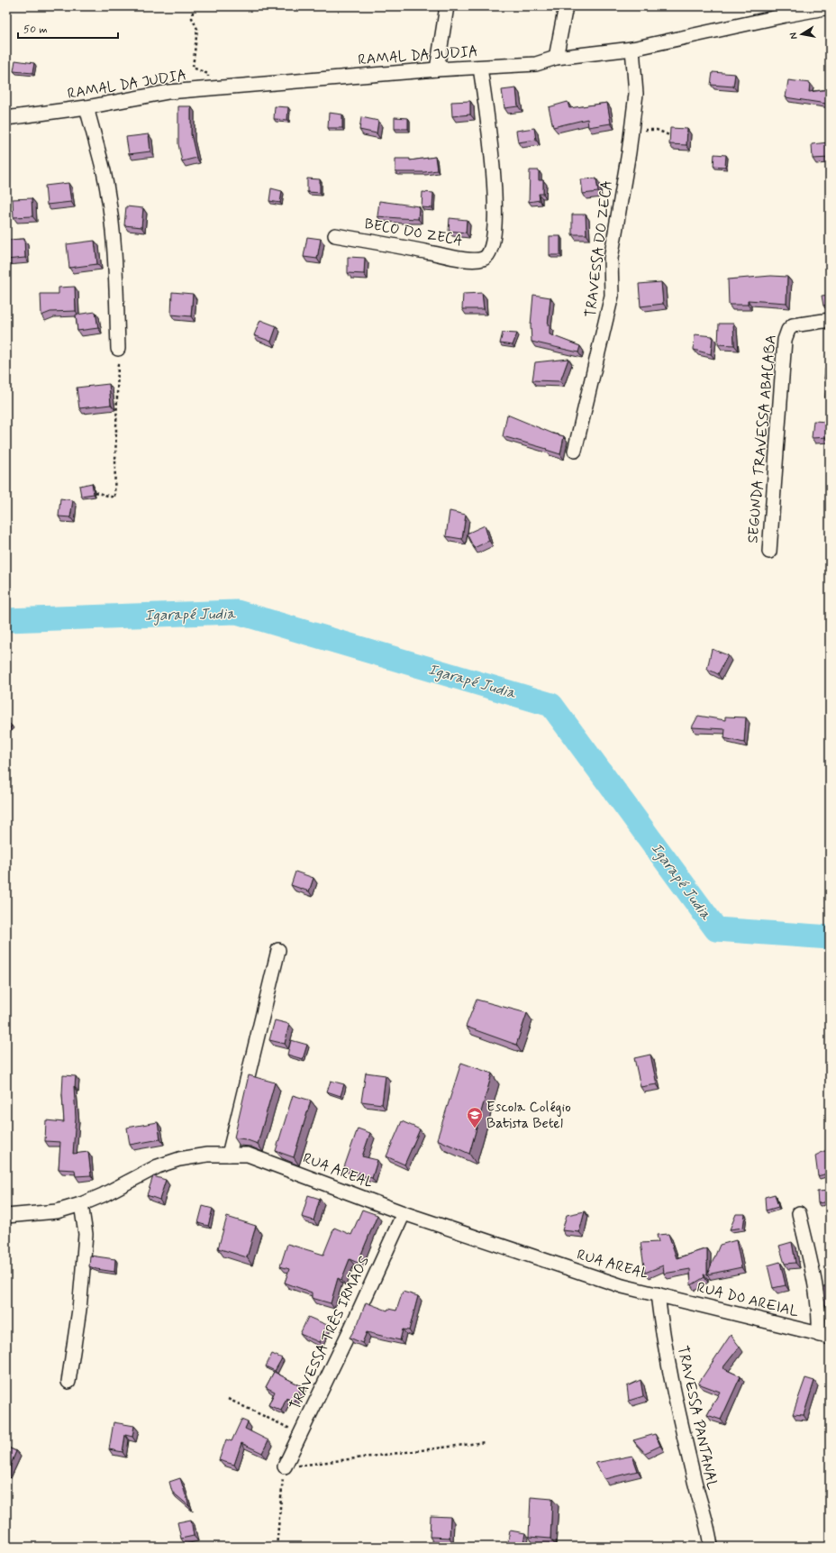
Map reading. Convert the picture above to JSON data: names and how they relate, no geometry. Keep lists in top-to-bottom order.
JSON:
{
  "streets": {
    "street": [
      "RAMAL DA JUDIA",
      "BECO DO ZECA",
      "TRAVESSA DO ZECA",
      "SEGUNDA TRAVESSA ABACABA",
      "RUA AREAL",
      "RUA DO AREIAL",
      "TRAVESSA TRÊS IRMÃOS",
      "TRAVESSA PANTANAL"
    ]
  },
  "crossings": [
    ["RAMAL DA JUDIA", "BECO DO ZECA"],
    ["RAMAL DA JUDIA", "TRAVESSA DO ZECA"],
    ["RUA AREAL", "RUA DO AREIAL"],
    ["RUA AREAL", "TRAVESSA TRÊS IRMÃOS"],
    ["RUA AREAL", "TRAVESSA PANTANAL"],
    ["RUA DO AREIAL", "TRAVESSA PANTANAL"]
  ],
  "water": ["Igarapé Judia"],
  "places": {
    "school or university": ["Escola Colégio Batista Betel"]
  },
  "scale_bar": "50 m",
  "north": "left"
}
